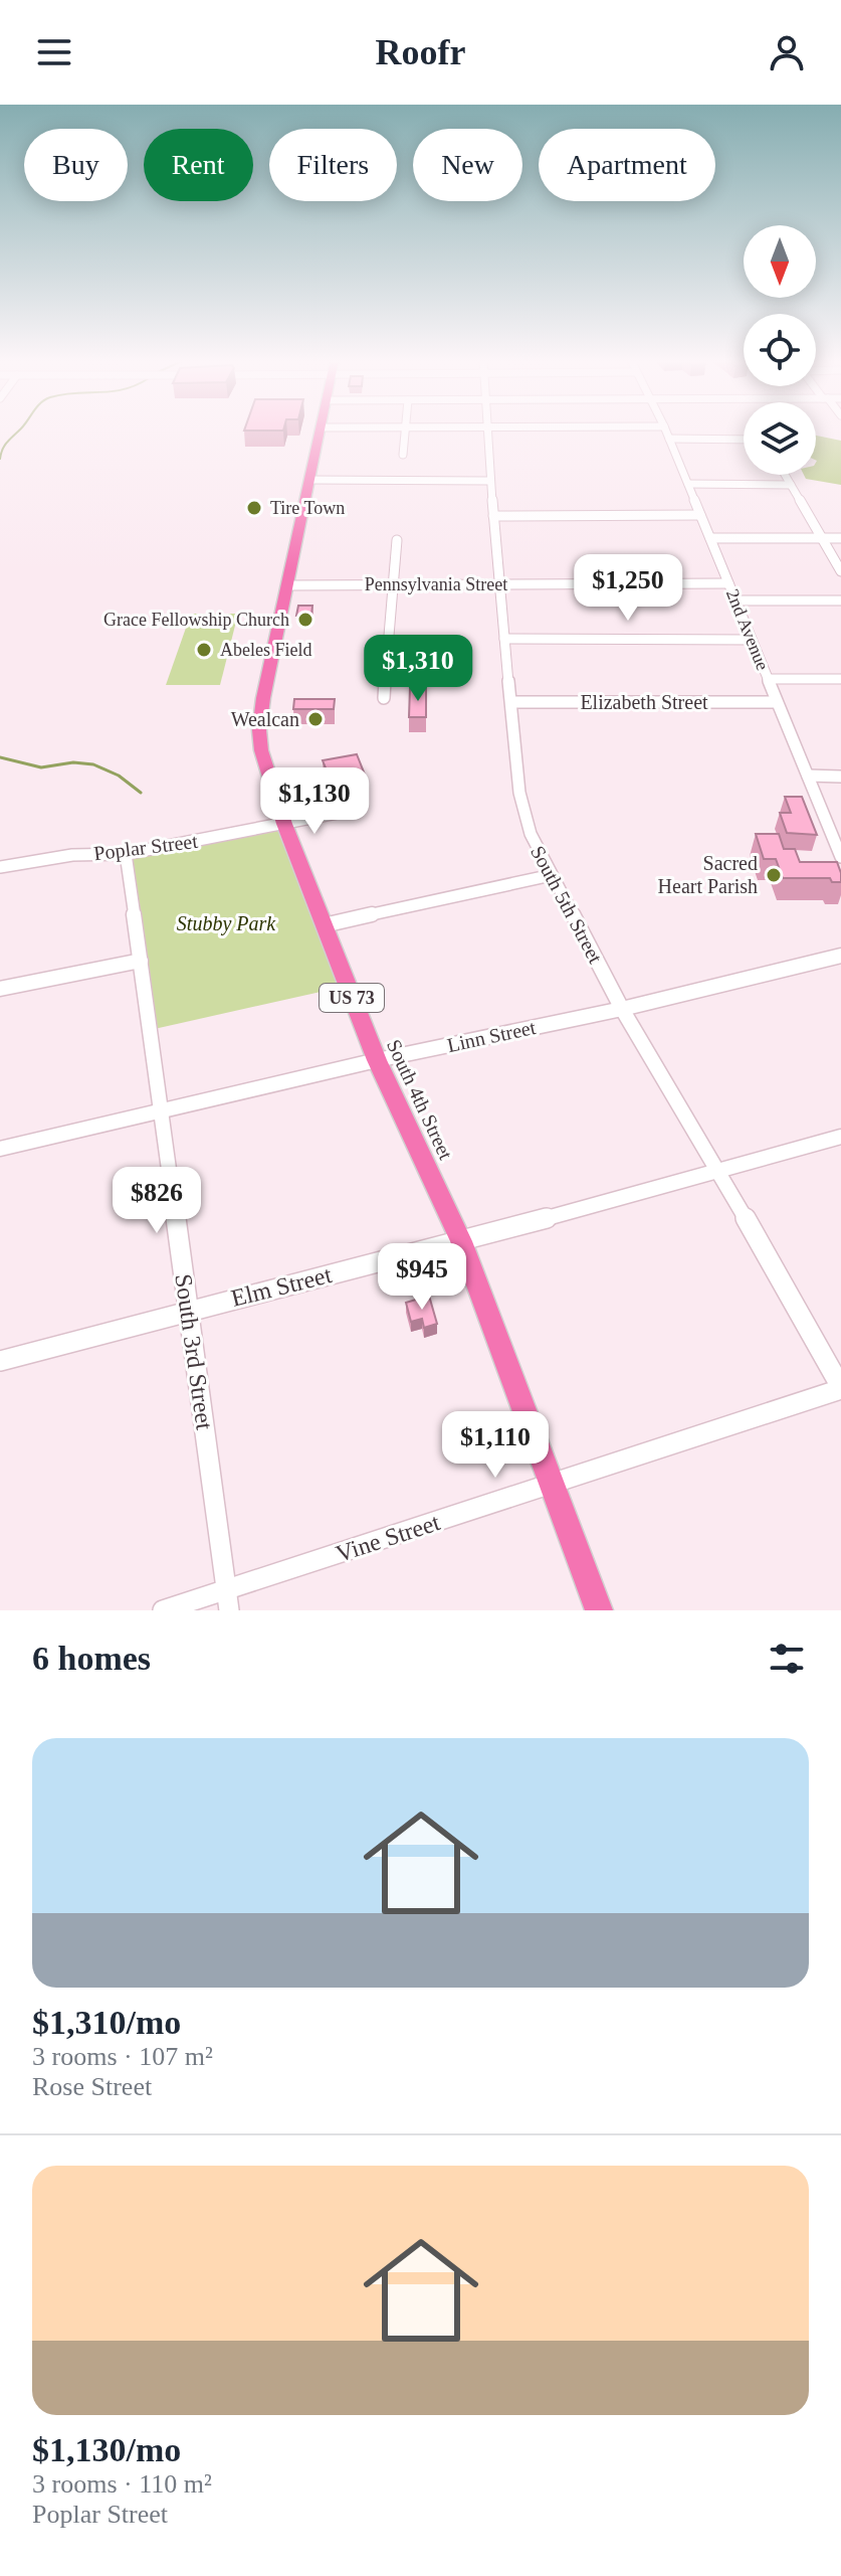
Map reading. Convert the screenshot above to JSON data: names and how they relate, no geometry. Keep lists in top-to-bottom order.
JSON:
{
  "streets": {
    "highway": ["US 73", "South 4th Street"],
    "street": [
      "Pennsylvania Street",
      "2nd Avenue",
      "Elizabeth Street",
      "Poplar Street",
      "South 5th Street",
      "Linn Street",
      "Elm Street",
      "South 3rd Street",
      "Vine Street"
    ]
  },
  "crossings": [
    ["Pennsylvania Street", "2nd Avenue"],
    ["Pennsylvania Street", "South 5th Street"],
    ["Pennsylvania Street", "South 4th Street"],
    ["2nd Avenue", "Elizabeth Street"],
    ["Elizabeth Street", "South 5th Street"],
    ["Poplar Street", "South 4th Street"],
    ["Poplar Street", "South 3rd Street"],
    ["South 5th Street", "Linn Street"],
    ["South 5th Street", "Elm Street"],
    ["South 5th Street", "Vine Street"],
    ["Linn Street", "South 4th Street"],
    ["Linn Street", "South 3rd Street"],
    ["South 4th Street", "Elm Street"],
    ["South 4th Street", "Vine Street"],
    ["Elm Street", "South 3rd Street"],
    ["South 3rd Street", "Vine Street"]
  ],
  "parks": ["Stubby Park"],
  "places": [
    "Tire Town",
    "Grace Fellowship Church",
    "Abeles Field",
    "Wealcan",
    "Sacred Heart Parish"
  ],
  "north": "bottom",
  "page": {
    "header": "Roofr",
    "chip": [
      "Buy",
      "Rent",
      "Filters",
      "New",
      "Apartment"
    ],
    "price": [
      "$1,250",
      "$1,310",
      "$1,130",
      "$826",
      "$945",
      "$1,110"
    ],
    "heading": "6 homes",
    "list": [
      {
        "name": "$1,310/mo",
        "note": "3 rooms · 107 m² · Rose Street"
      },
      {
        "name": "$1,130/mo",
        "note": "3 rooms · 110 m² · Poplar Street"
      }
    ]
  }
}
